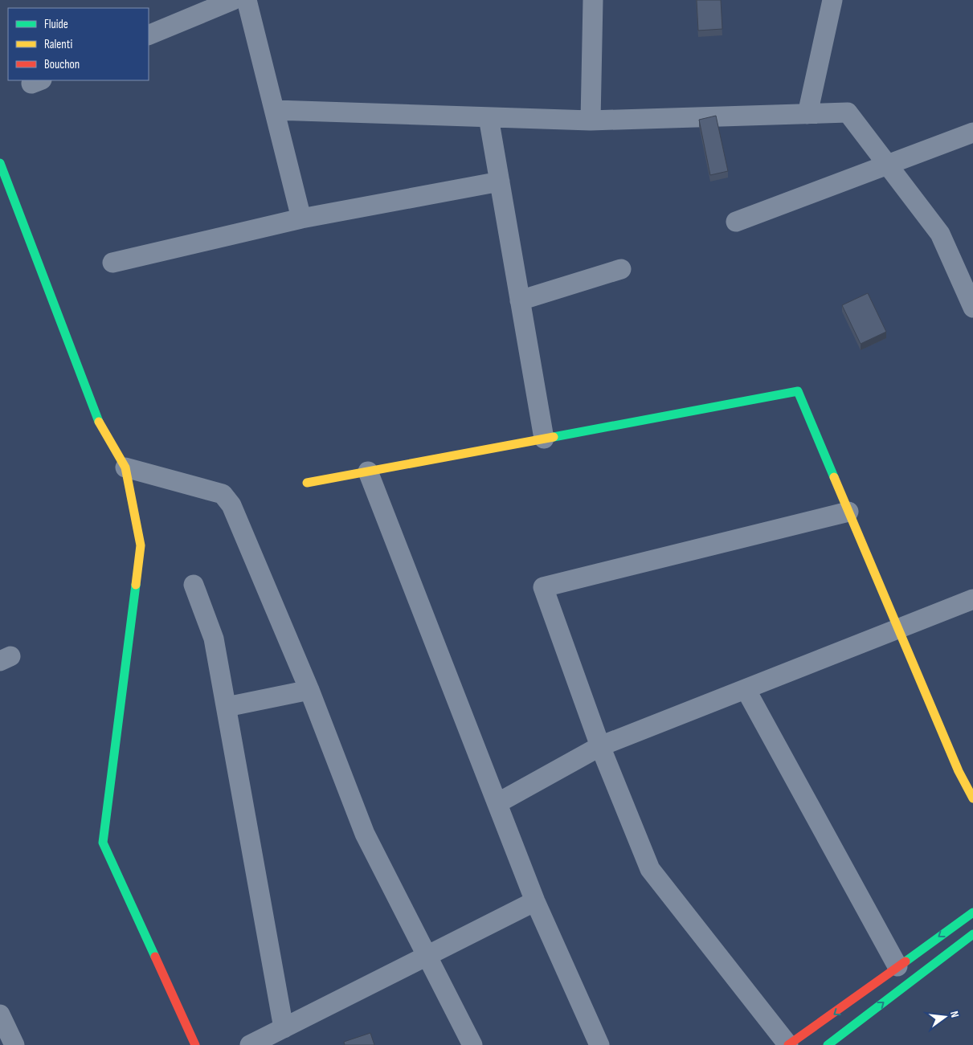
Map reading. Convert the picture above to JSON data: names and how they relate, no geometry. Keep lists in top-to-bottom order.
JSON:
{
  "legend": ["Fluide", "Ralenti", "Bouchon"],
  "north": "right"
}
